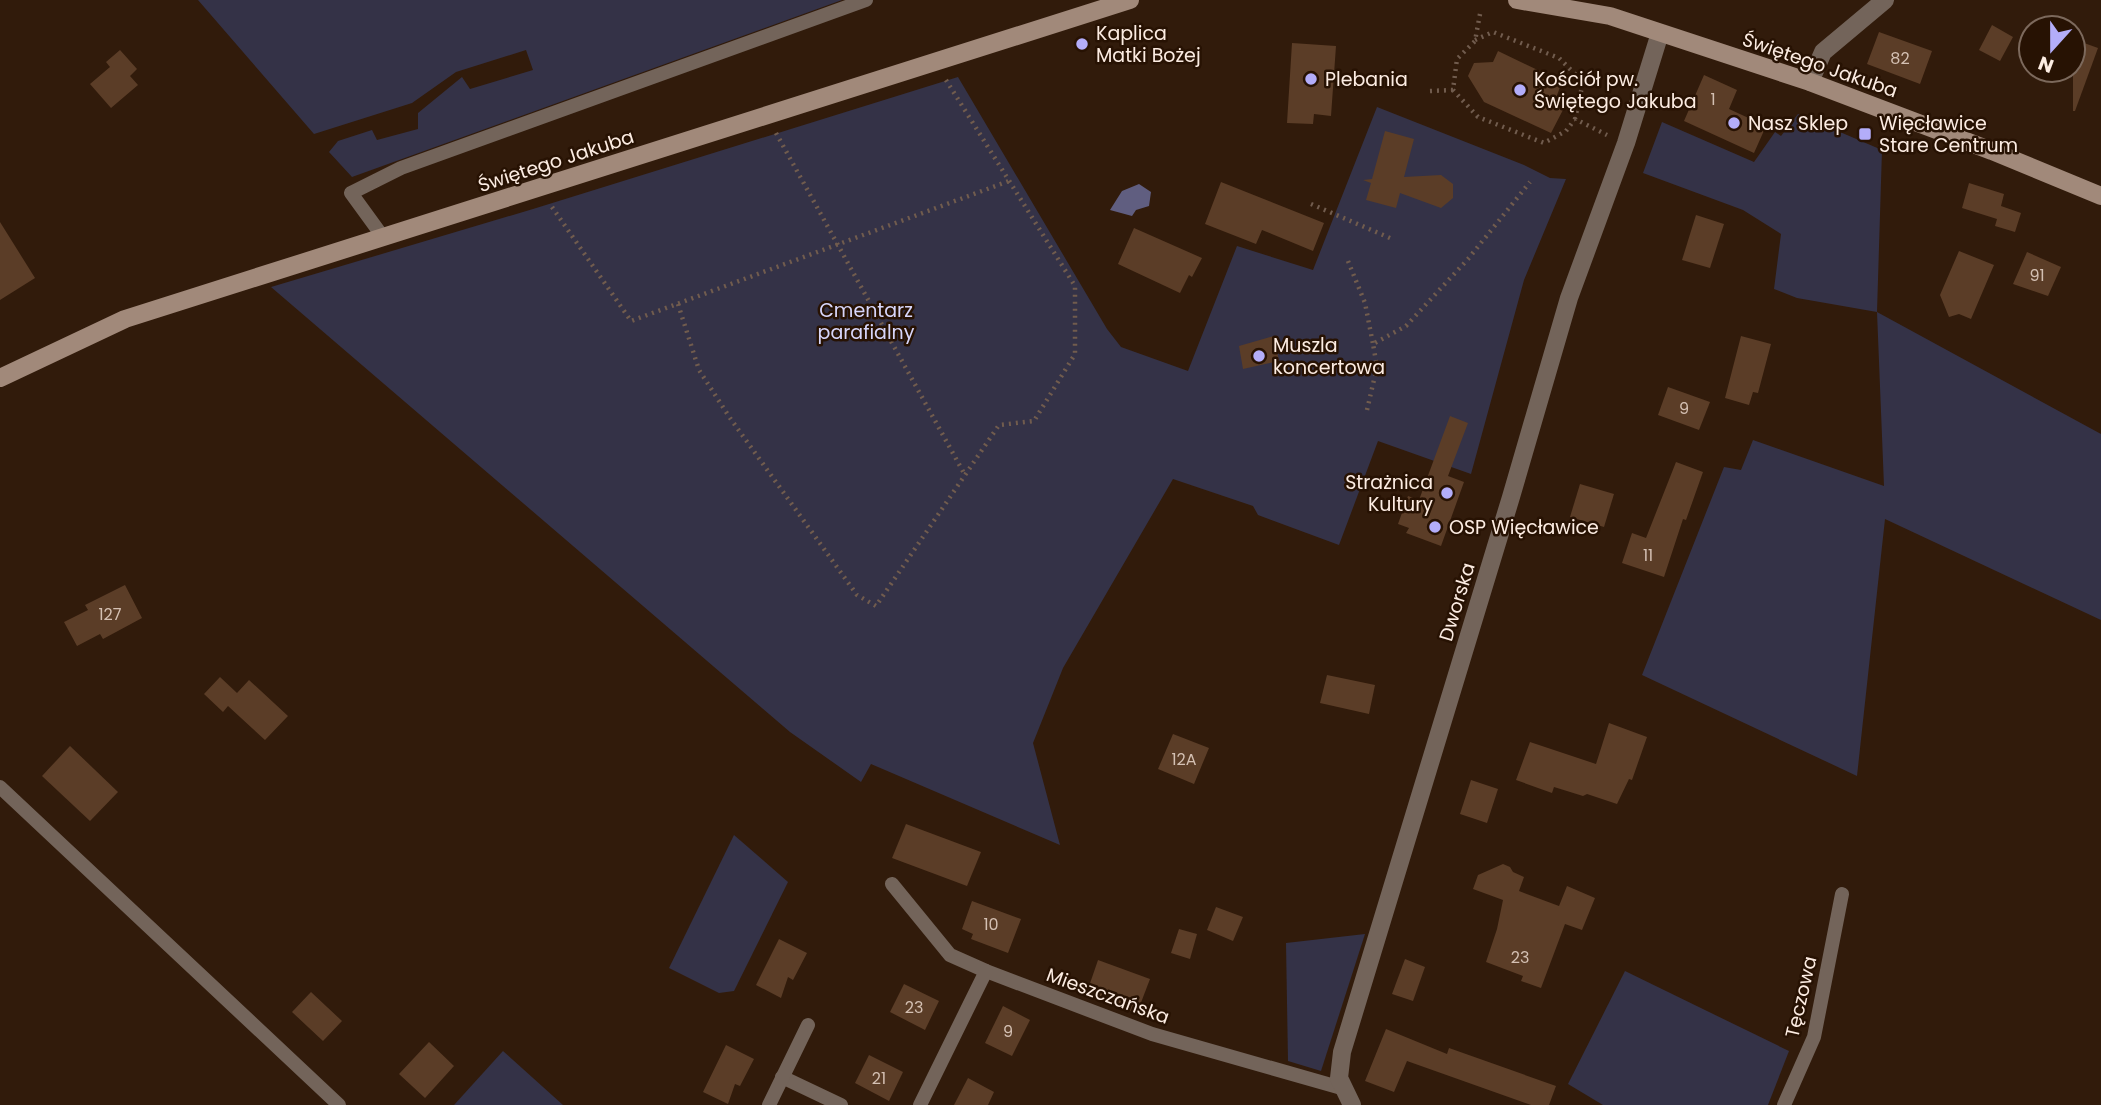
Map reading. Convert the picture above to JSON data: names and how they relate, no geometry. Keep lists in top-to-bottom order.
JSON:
{
  "streets": {
    "street": ["Świętego Jakuba", "Dworska"],
    "lane": ["Mieszczańska", "Tęczowa"]
  },
  "crossings": [
    ["Świętego Jakuba", "Dworska"],
    ["Dworska", "Mieszczańska"]
  ],
  "parks": ["Cmentarz parafialny"],
  "places": {
    "other": [
      "Kaplica Matki Bożej",
      "Plebania",
      "Kościół pw. Świętego Jakuba",
      "Nasz Sklep",
      "Muszla koncertowa",
      "Strażnica Kultury",
      "OSP Więcławice"
    ],
    "transit": ["Więcławice Stare Centrum"]
  },
  "house_numbers": [
    "82",
    "1",
    "91",
    "9",
    "11",
    "127",
    "12A",
    "10",
    "23",
    "23",
    "9",
    "21"
  ],
  "north": "bottom"
}
